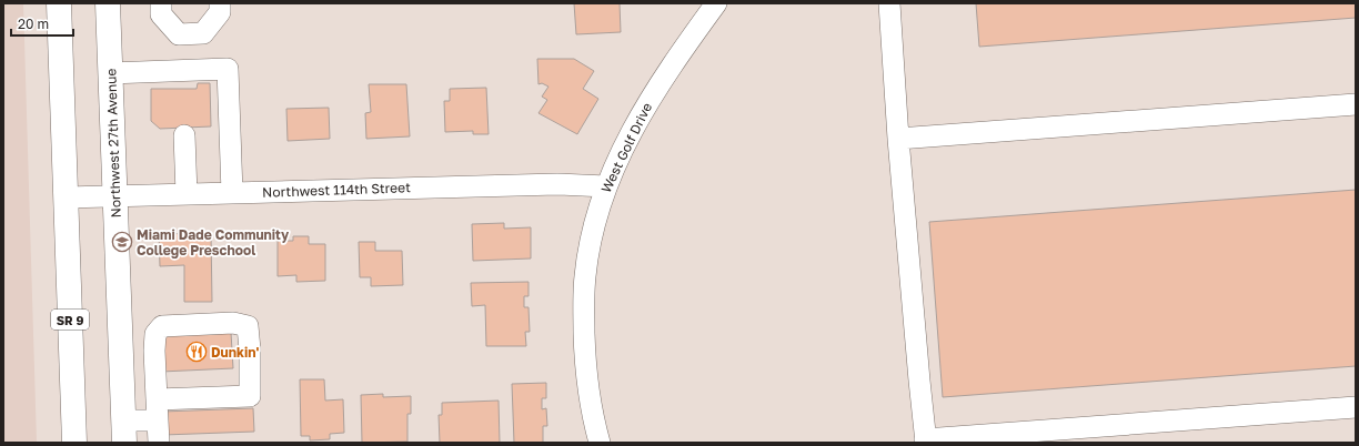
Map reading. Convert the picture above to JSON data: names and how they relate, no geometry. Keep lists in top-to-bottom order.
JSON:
{
  "streets": {
    "main road": ["Northwest 27th Avenue", "SR 9"],
    "street": ["West Golf Drive", "Northwest 114th Street"]
  },
  "crossings": [
    ["Northwest 27th Avenue", "Northwest 114th Street"],
    ["West Golf Drive", "Northwest 114th Street"],
    ["Northwest 114th Street", "SR 9"]
  ],
  "places": {
    "school or university": ["Miami Dade Community College Preschool"],
    "restaurant": ["Dunkin'"]
  },
  "scale_bar": "20 m"
}
